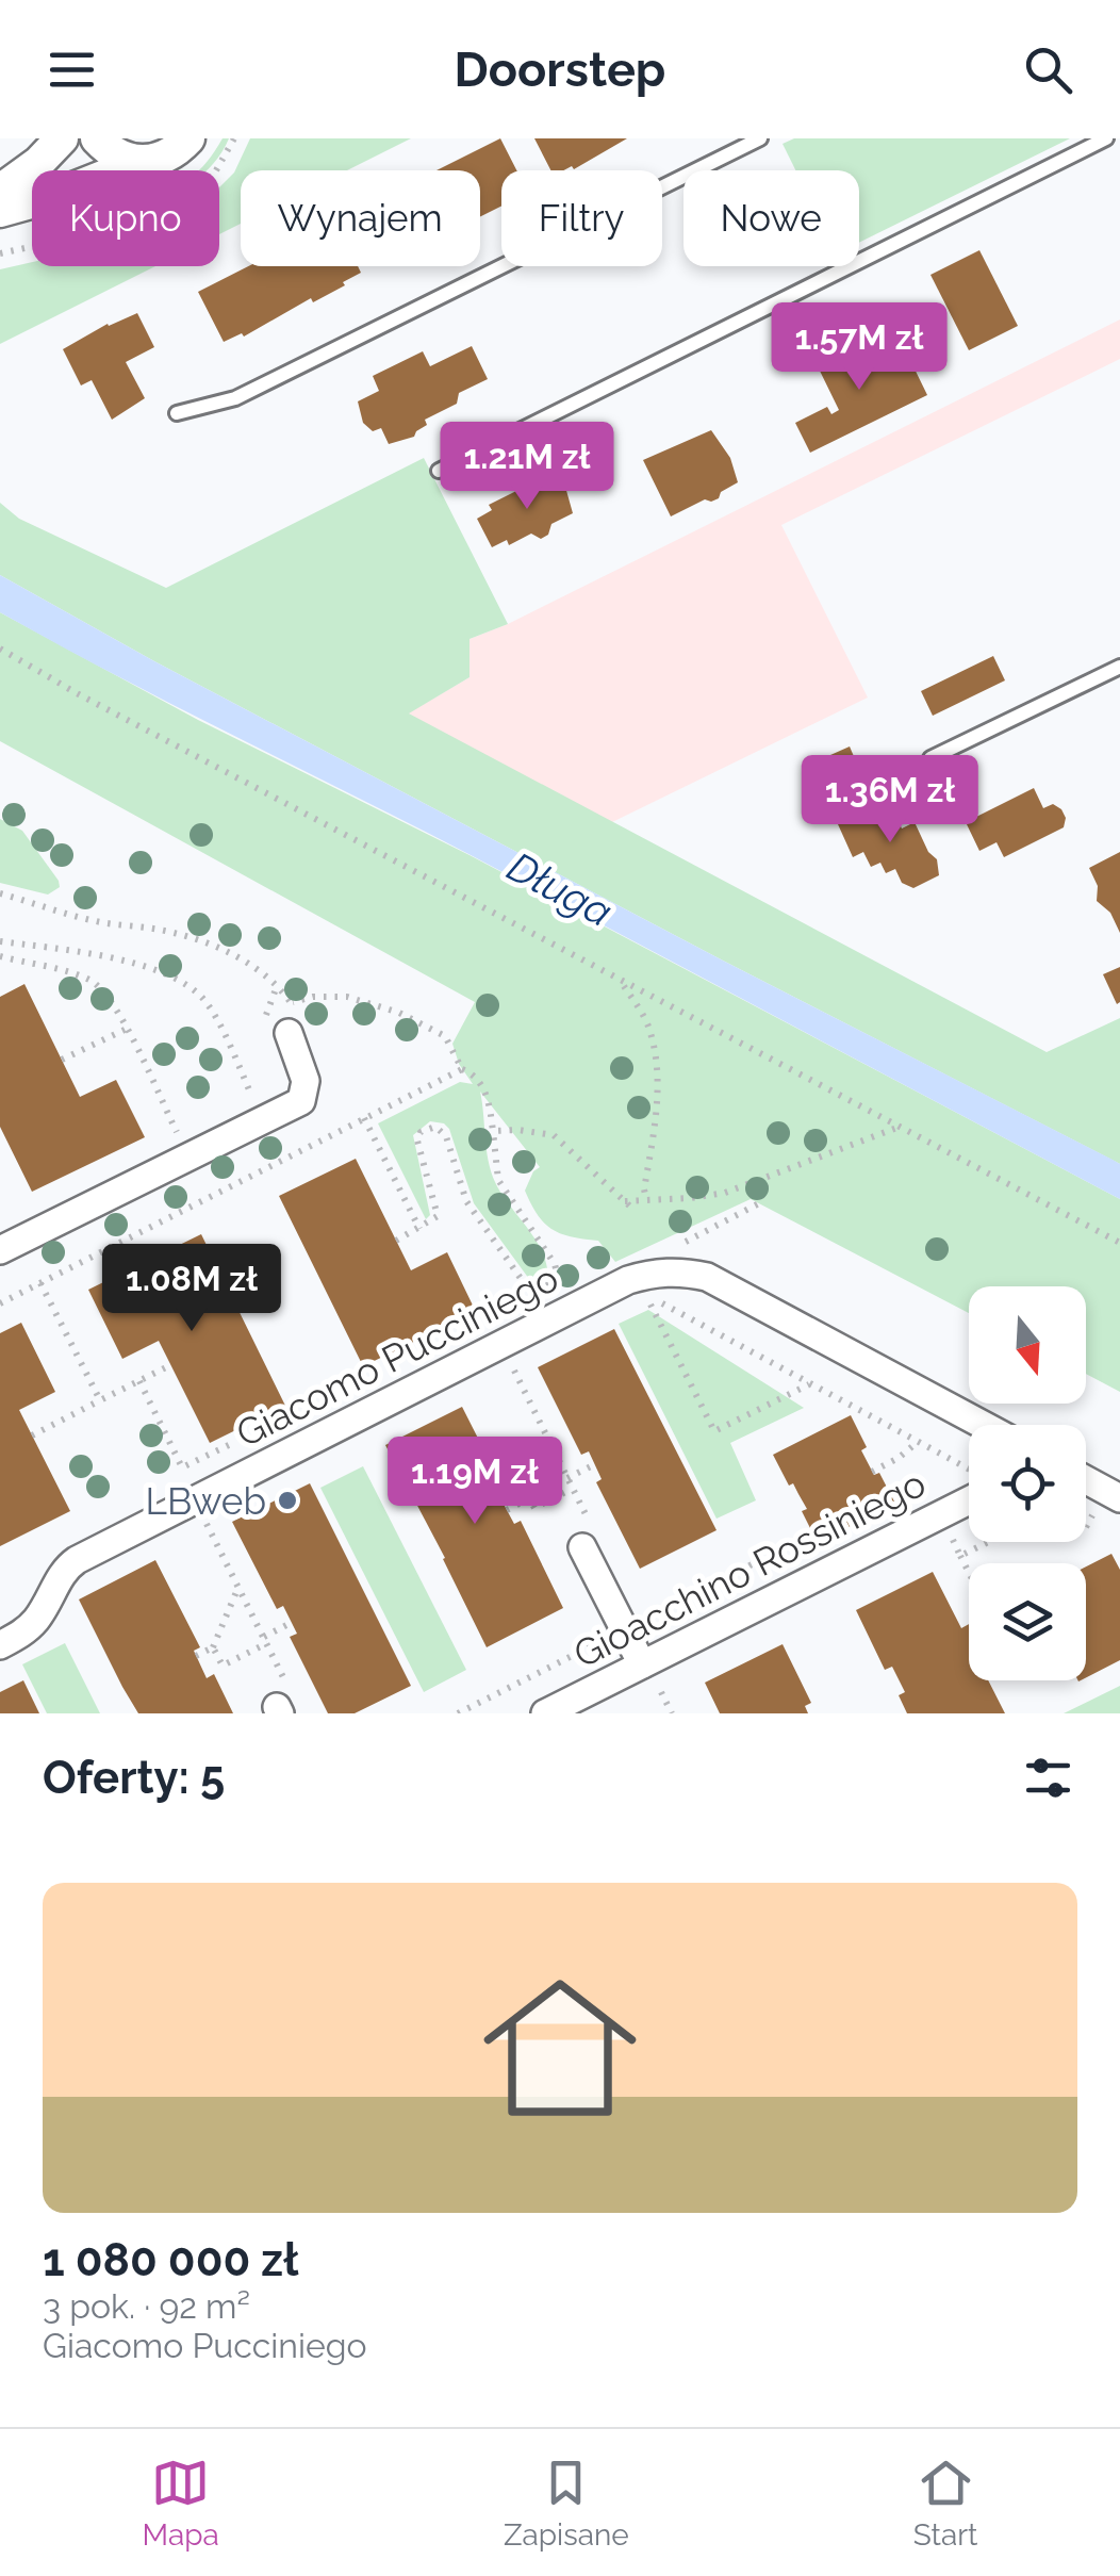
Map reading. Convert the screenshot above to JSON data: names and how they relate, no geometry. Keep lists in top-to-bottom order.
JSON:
{
  "streets": {
    "street": ["Giacomo Pucciniego", "Gioacchino Rossiniego"]
  },
  "water": ["Długa"],
  "places": ["LBweb"],
  "north": "bottom",
  "page": {
    "header": "Doorstep",
    "chip": [
      "Kupno",
      "Wynajem",
      "Filtry",
      "Nowe"
    ],
    "price": [
      "1.57M zł",
      "1.21M zł",
      "1.36M zł",
      "1.08M zł",
      "1.19M zł"
    ],
    "heading": "Oferty: 5",
    "list": [
      {
        "name": "1 080 000 zł",
        "note": "3 pok. · 92 m² · Giacomo Pucciniego"
      }
    ],
    "tabs": ["Mapa", "Zapisane", "Start"]
  }
}
